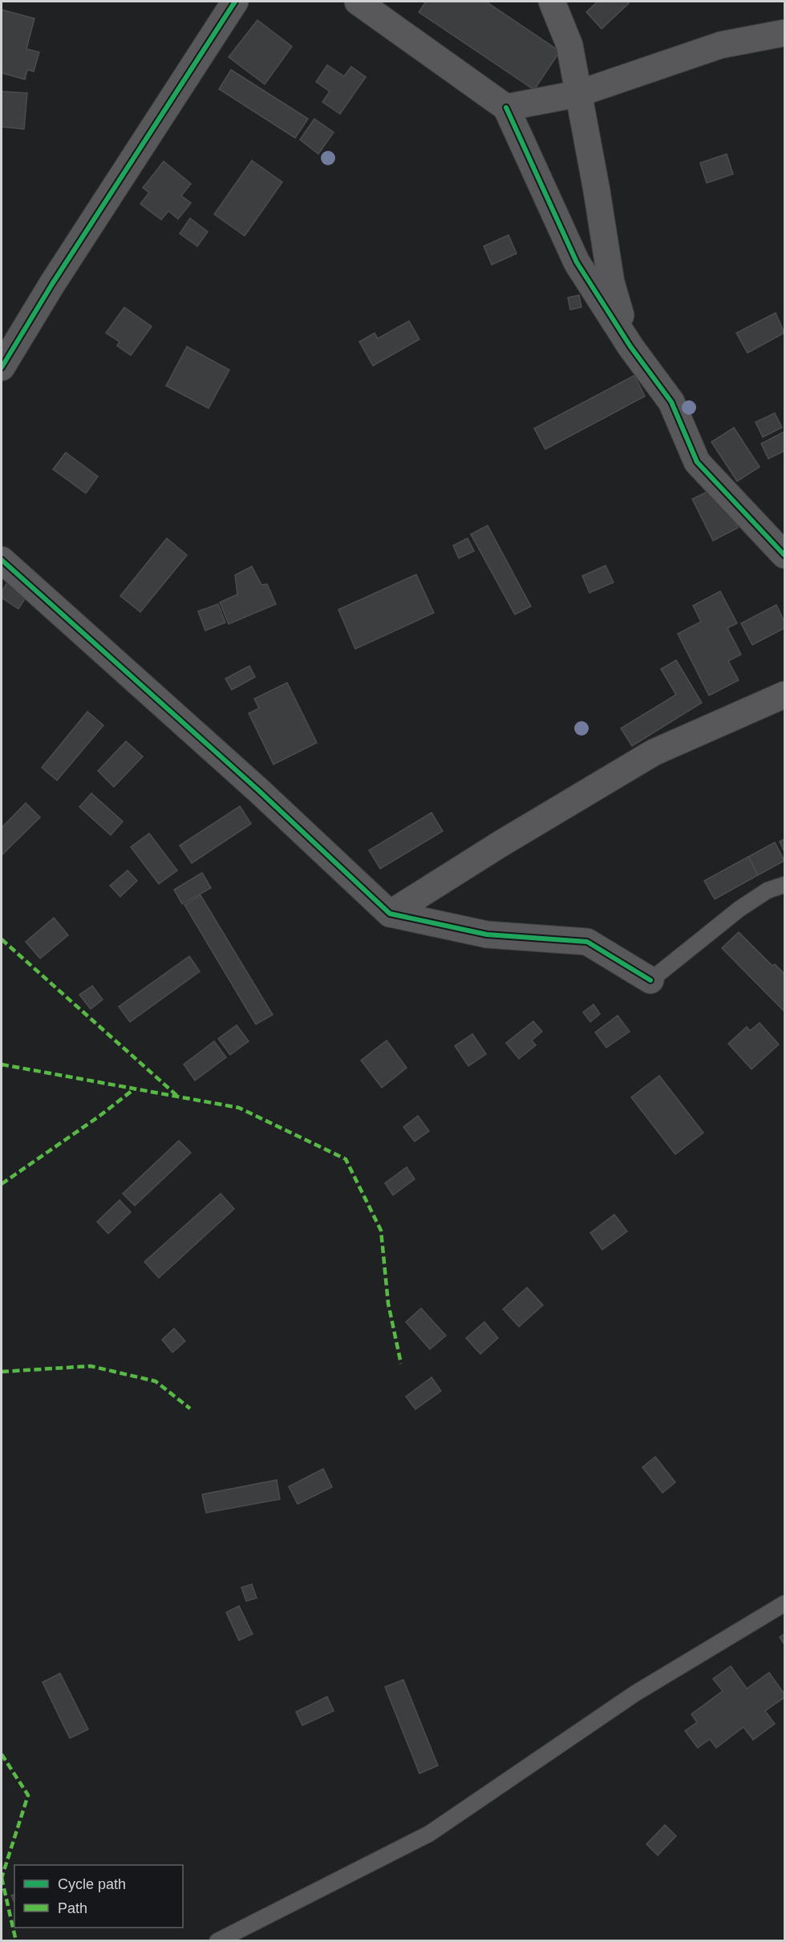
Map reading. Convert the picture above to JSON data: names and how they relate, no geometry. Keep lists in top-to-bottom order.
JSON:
{
  "legend": ["Cycle path", "Path"]
}
